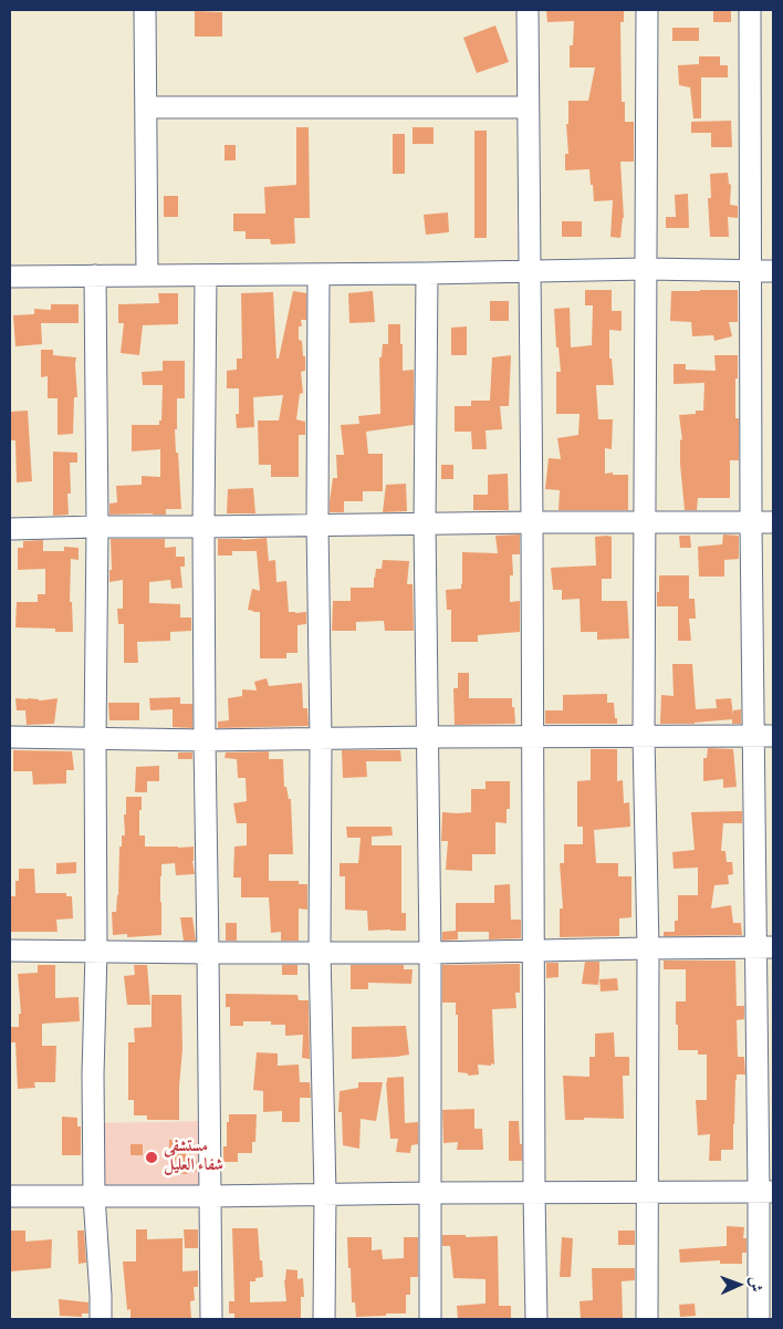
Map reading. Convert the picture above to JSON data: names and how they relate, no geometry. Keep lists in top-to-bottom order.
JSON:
{
  "places": ["مستشفى شفاء العليل"],
  "north": "right"
}
